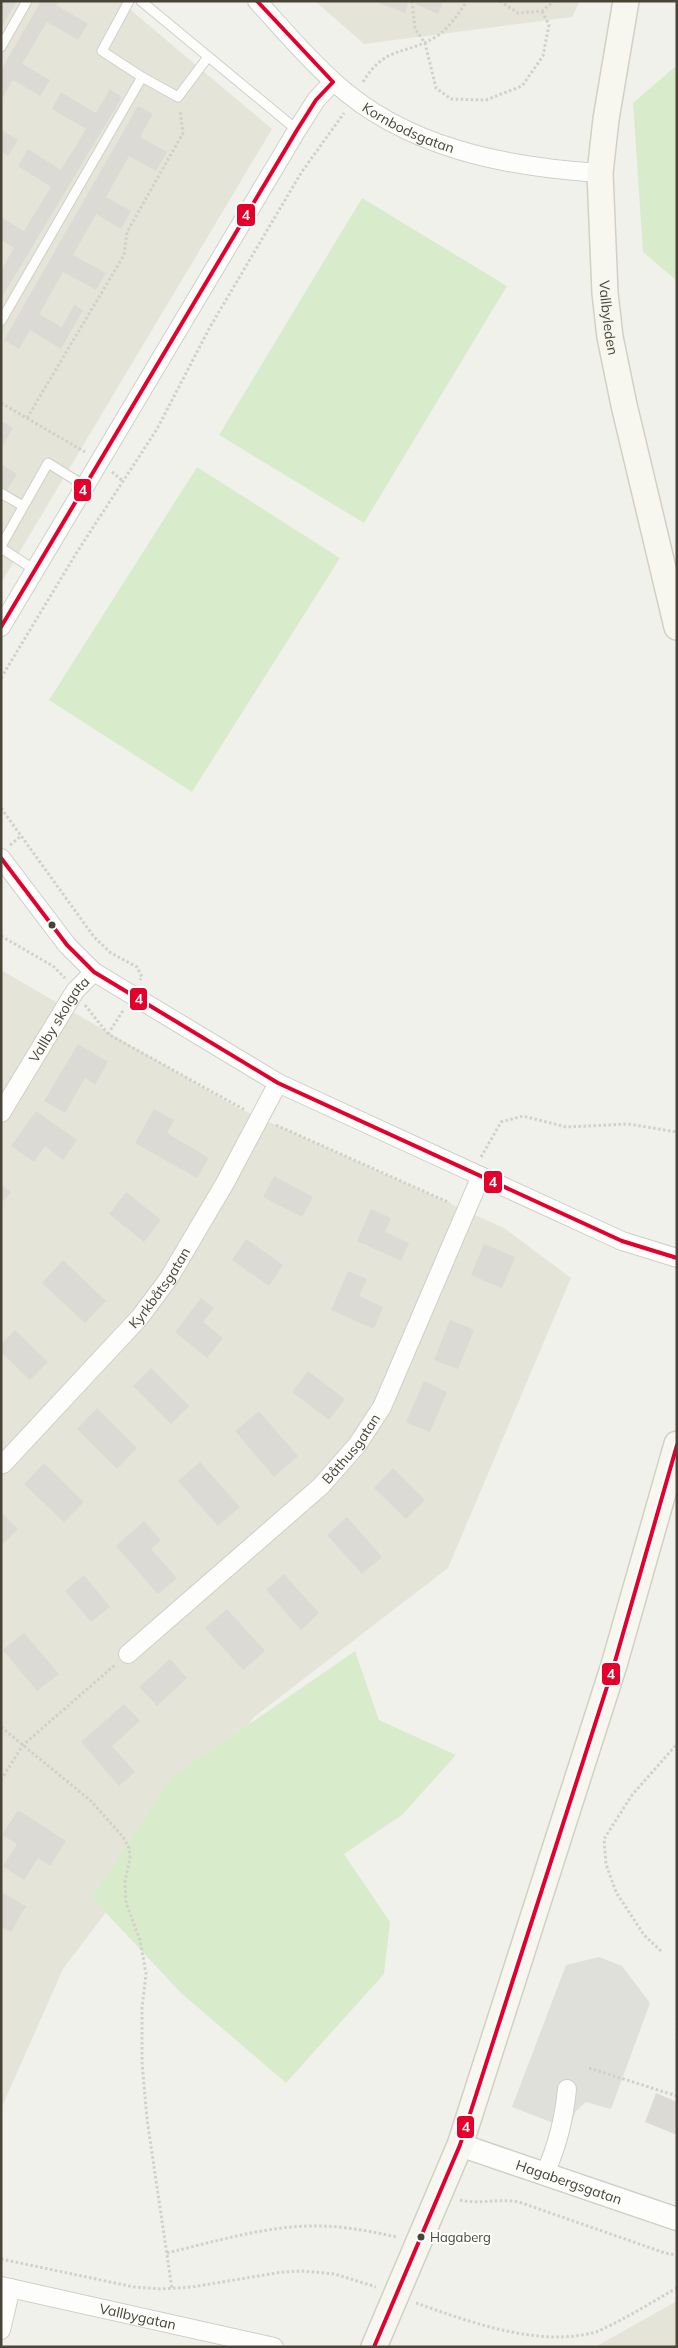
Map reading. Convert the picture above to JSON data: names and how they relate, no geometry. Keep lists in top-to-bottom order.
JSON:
{
  "streets": {
    "main road": ["Vallbyleden"],
    "street": [
      "Kornbodsgatan",
      "Vallby skolgata",
      "Kyrkbåtsgatan",
      "Båthusgatan",
      "Hagabergsgatan",
      "Vallbygatan"
    ]
  },
  "crossings": [
    ["Kornbodsgatan", "Vallbyleden"],
    ["Vallby skolgata", "Kyrkbåtsgatan"],
    ["Vallby skolgata", "Båthusgatan"]
  ],
  "places": ["Hagaberg"],
  "lines": ["transit line 4"]
}
